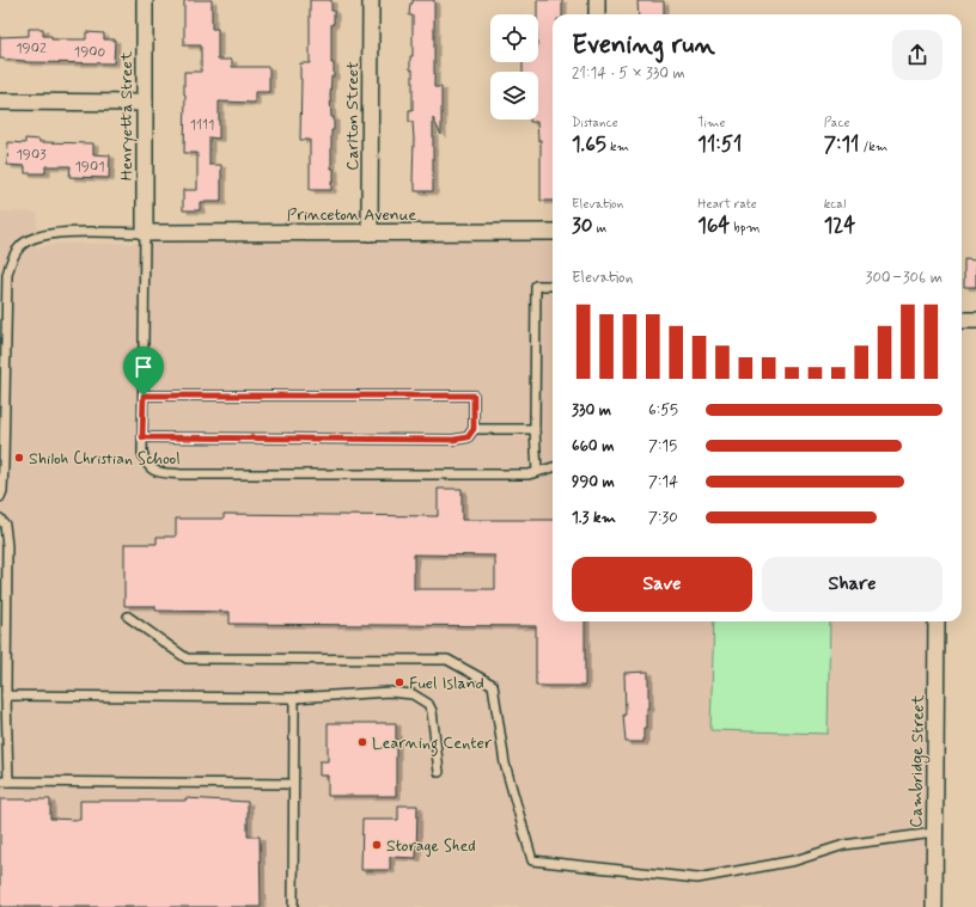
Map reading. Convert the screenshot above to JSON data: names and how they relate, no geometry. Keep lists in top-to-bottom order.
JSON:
{
  "streets": {
    "street": [
      "Henryetta Street",
      "Carlton Street",
      "Princeton Avenue",
      "Cambridge Street"
    ]
  },
  "crossings": [
    ["Henryetta Street", "Princeton Avenue"],
    ["Carlton Street", "Princeton Avenue"]
  ],
  "places": [
    "Shiloh Christian School",
    "Fuel Island",
    "Learning Center",
    "Storage Shed"
  ],
  "house_numbers": [
    "1902",
    "1900",
    "1111",
    "1903",
    "1901"
  ],
  "page": {
    "heading": ["Evening run", "21:14 · 5 × 330 m"],
    "stats": [
      ["Distance", "1.65 km"],
      ["Time", "11:51"],
      ["Pace", "7:11 /km"],
      ["Elevation", "30 m"],
      ["Heart rate", "164 bpm"],
      ["kcal", "124"]
    ],
    "chart": ["Elevation", "300–306 m"],
    "list": [
      {
        "name": "330 m",
        "note": "6:55"
      },
      {
        "name": "660 m",
        "note": "7:15"
      },
      {
        "name": "990 m",
        "note": "7:14"
      },
      {
        "name": "1.3 km",
        "note": "7:30"
      }
    ],
    "buttons": ["Save", "Share"]
  }
}
